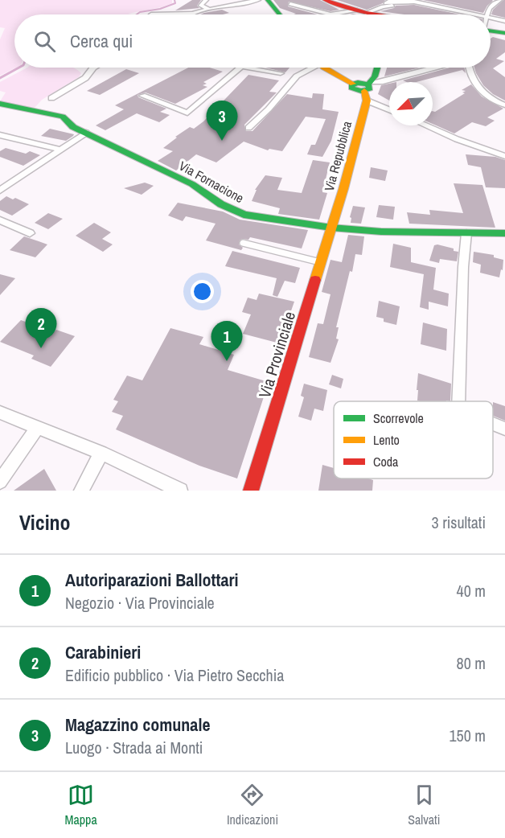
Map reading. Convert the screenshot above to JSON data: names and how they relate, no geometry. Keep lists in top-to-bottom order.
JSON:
{
  "streets": {
    "street": ["Via Repubblica", "Via Fornacione", "Via Provinciale"]
  },
  "crossings": [
    ["Via Repubblica", "Via Fornacione"],
    ["Via Repubblica", "Via Provinciale"],
    ["Via Fornacione", "Via Provinciale"]
  ],
  "legend": ["Scorrevole", "Lento", "Coda"],
  "north": "bottom left",
  "page": {
    "search": "Cerca qui",
    "pins": ["3", "2", "1"],
    "heading": ["Vicino", "3 risultati"],
    "list": [
      {
        "mark": "1",
        "name": "Autoriparazioni Ballottari",
        "note": "Negozio · Via Provinciale",
        "value": "40 m"
      },
      {
        "mark": "2",
        "name": "Carabinieri",
        "note": "Edificio pubblico · Via Pietro Secchia",
        "value": "80 m"
      },
      {
        "mark": "3",
        "name": "Magazzino comunale",
        "note": "Luogo · Strada ai Monti",
        "value": "150 m"
      }
    ],
    "nav": ["Mappa", "Indicazioni", "Salvati"]
  }
}
